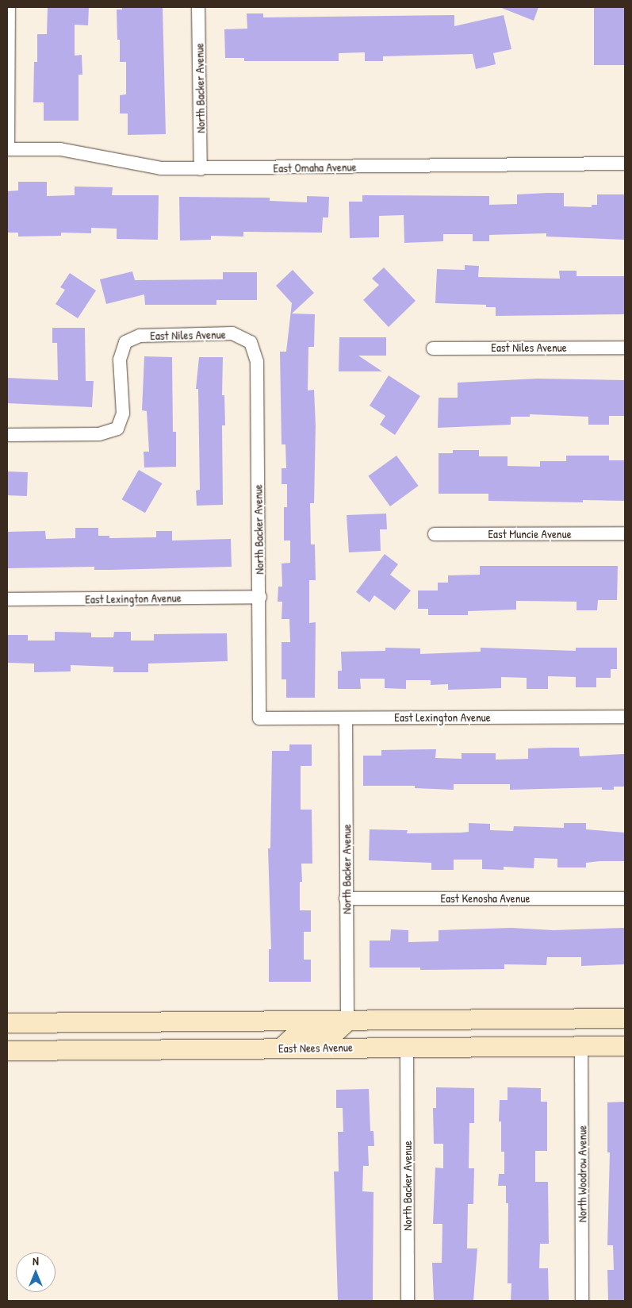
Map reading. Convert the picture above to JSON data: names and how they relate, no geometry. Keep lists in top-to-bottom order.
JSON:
{
  "streets": {
    "main road": ["East Nees Avenue"],
    "street": [
      "North Backer Avenue",
      "East Omaha Avenue",
      "East Niles Avenue",
      "East Muncie Avenue",
      "East Lexington Avenue",
      "East Kenosha Avenue",
      "North Woodrow Avenue"
    ]
  },
  "crossings": [
    ["North Backer Avenue", "East Omaha Avenue"],
    ["North Backer Avenue", "East Niles Avenue"],
    ["North Backer Avenue", "East Lexington Avenue"],
    ["North Backer Avenue", "East Kenosha Avenue"],
    ["North Backer Avenue", "East Nees Avenue"],
    ["East Nees Avenue", "North Woodrow Avenue"]
  ],
  "north": "top"
}
